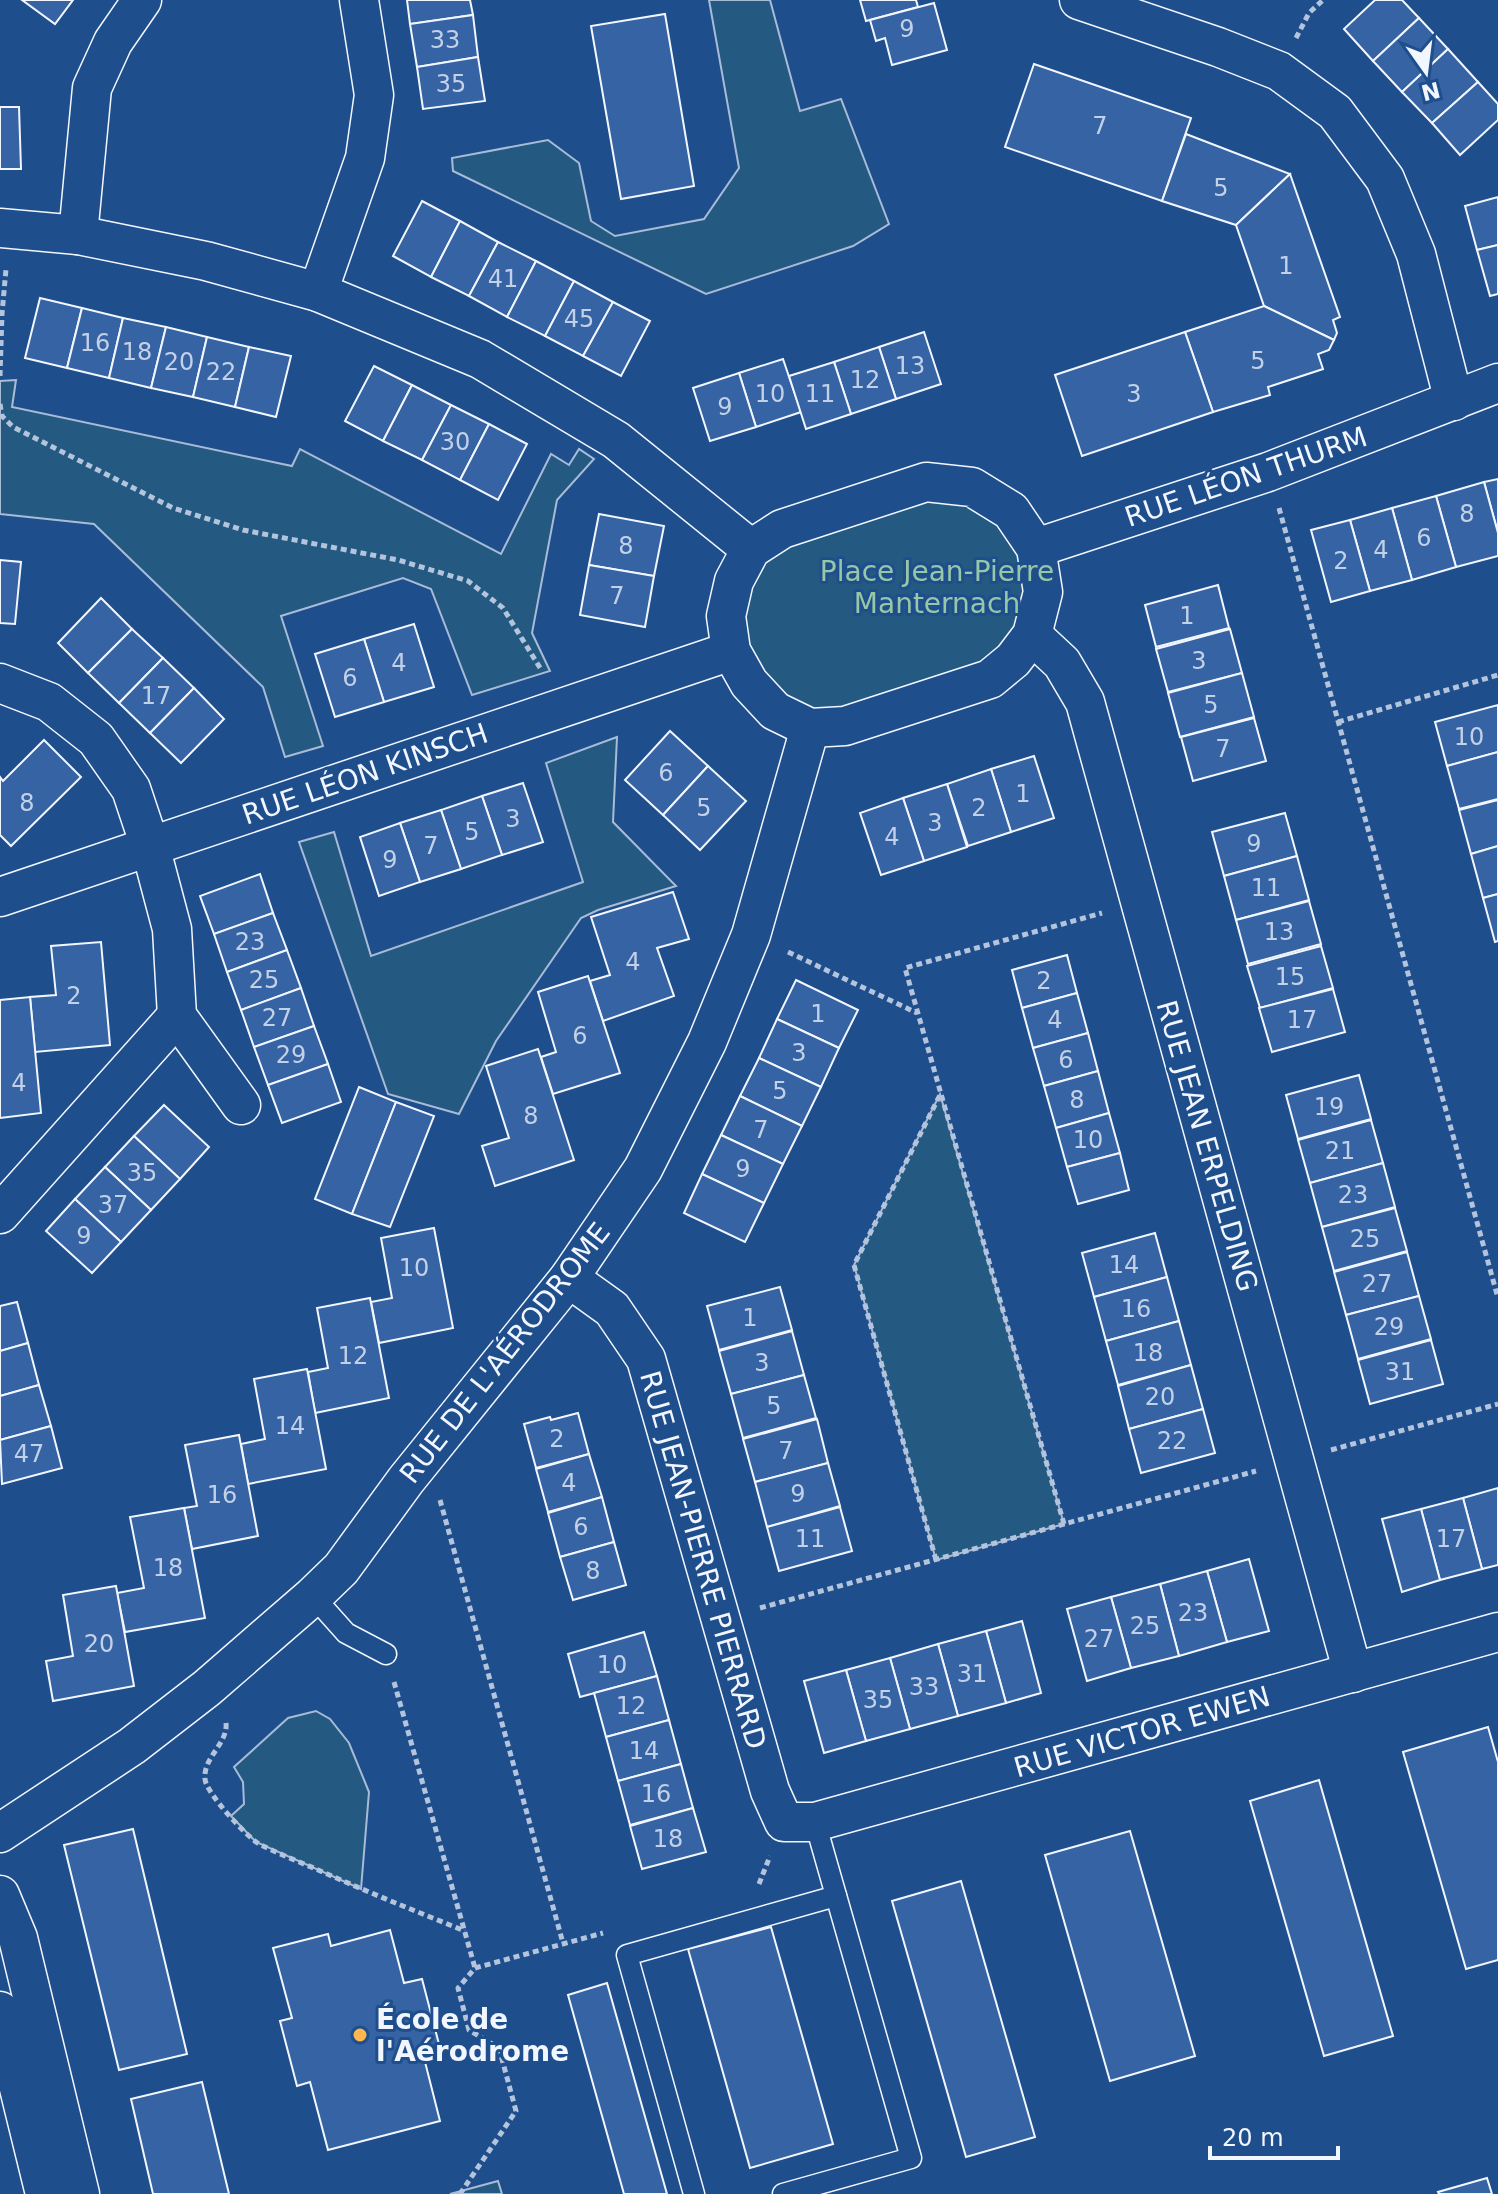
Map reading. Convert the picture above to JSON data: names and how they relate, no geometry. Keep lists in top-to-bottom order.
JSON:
{
  "streets": {
    "street": [
      "RUE LÉON THURM",
      "RUE LÉON KINSCH",
      "RUE JEAN ERPELDING",
      "RUE DE L'AÉRODROME",
      "RUE JEAN-PIERRE PIERRARD",
      "RUE VICTOR EWEN"
    ]
  },
  "crossings": [
    ["RUE LÉON THURM", "RUE LÉON KINSCH"],
    ["RUE LÉON THURM", "RUE JEAN ERPELDING"],
    ["RUE LÉON THURM", "RUE DE L'AÉRODROME"],
    ["RUE LÉON KINSCH", "RUE JEAN ERPELDING"],
    ["RUE LÉON KINSCH", "RUE DE L'AÉRODROME"],
    ["RUE JEAN ERPELDING", "RUE DE L'AÉRODROME"],
    ["RUE JEAN ERPELDING", "RUE VICTOR EWEN"],
    ["RUE DE L'AÉRODROME", "RUE JEAN-PIERRE PIERRARD"],
    ["RUE JEAN-PIERRE PIERRARD", "RUE VICTOR EWEN"]
  ],
  "parks": ["Place Jean-Pierre Manternach"],
  "places": ["École de l'Aérodrome"],
  "house_numbers": [
    "9",
    "33",
    "35",
    "7",
    "5",
    "1",
    "41",
    "45",
    "16",
    "18",
    "5",
    "20",
    "13",
    "22",
    "12",
    "10",
    "11",
    "3",
    "9",
    "30",
    "8",
    "6",
    "8",
    "4",
    "2",
    "7",
    "1",
    "3",
    "4",
    "6",
    "17",
    "5",
    "10",
    "7",
    "6",
    "1",
    "8",
    "5",
    "2",
    "3",
    "3",
    "5",
    "4",
    "9",
    "7",
    "9",
    "11",
    "13",
    "23",
    "4",
    "15",
    "25",
    "2",
    "2",
    "1",
    "27",
    "4",
    "17",
    "6",
    "3",
    "29",
    "6",
    "4",
    "5",
    "8",
    "19",
    "8",
    "7",
    "10",
    "21",
    "9",
    "35",
    "23",
    "37",
    "9",
    "25",
    "14",
    "10",
    "27",
    "16",
    "1",
    "29",
    "18",
    "12",
    "3",
    "31",
    "20",
    "5",
    "14",
    "2",
    "22",
    "7",
    "47",
    "4",
    "9",
    "16",
    "6",
    "11",
    "17",
    "18",
    "8",
    "23",
    "25",
    "27",
    "20",
    "10",
    "31",
    "33",
    "35",
    "12",
    "14",
    "16",
    "18"
  ],
  "scale_bar": "20 m",
  "north": "bottom"
}
